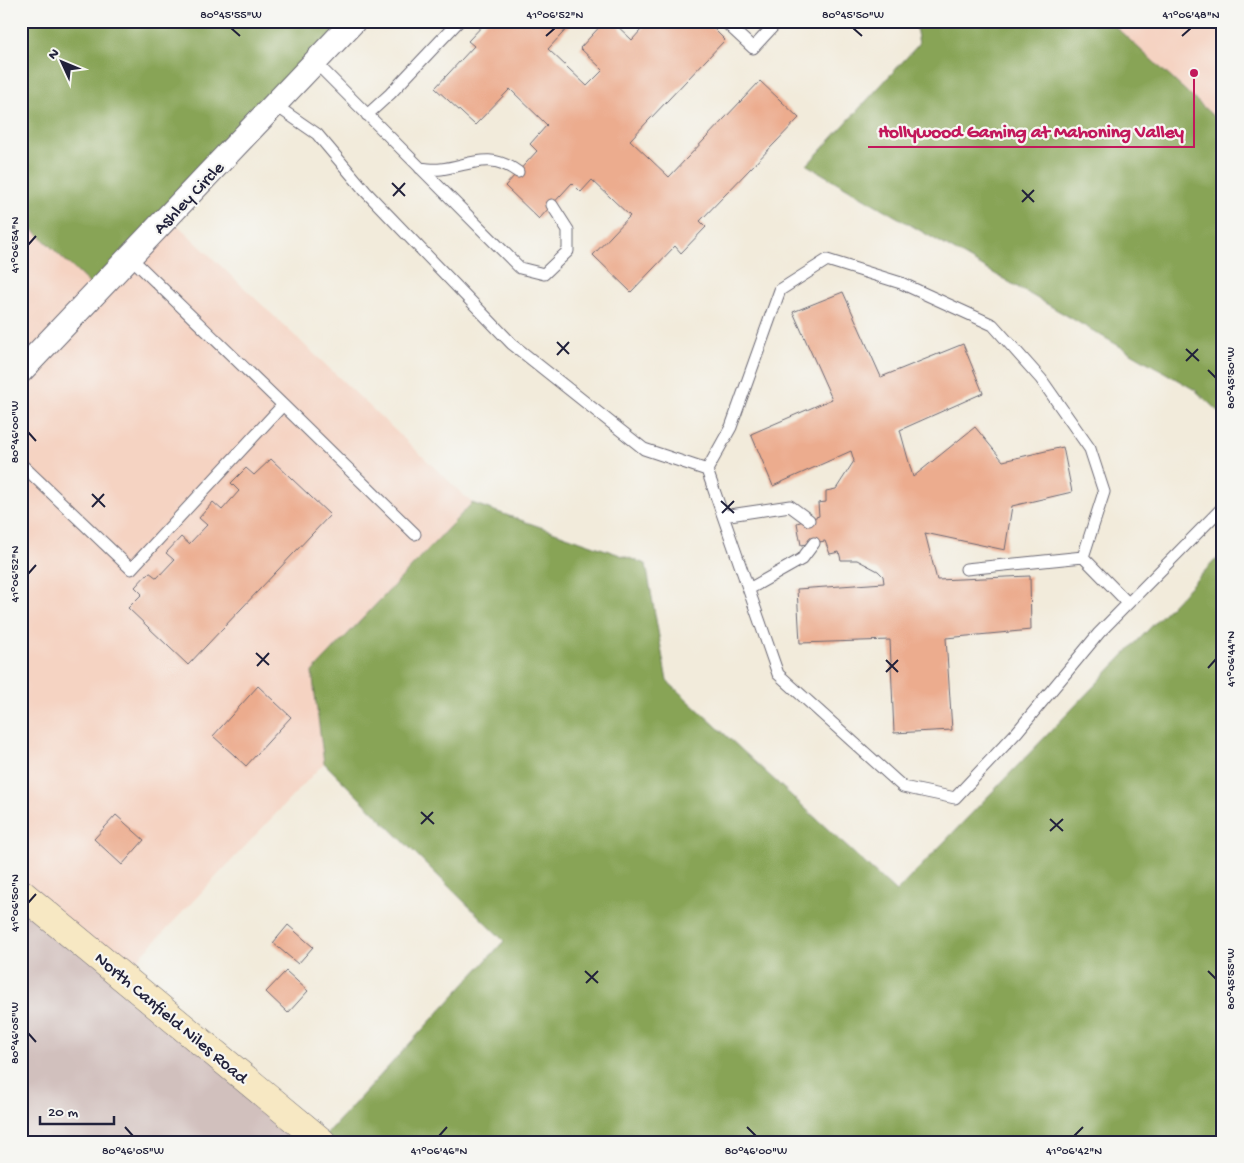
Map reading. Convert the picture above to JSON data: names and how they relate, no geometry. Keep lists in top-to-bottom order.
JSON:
{
  "streets": {
    "main road": ["North Canfield Niles Road"],
    "street": ["Ashley Circle"]
  },
  "places": ["Hollywood Gaming at Mahoning Valley"],
  "scale_bar": "20 m",
  "north": "top left",
  "coordinates": [
    "80°45'55\"W",
    "41°06'52\"N",
    "80°45'50\"W",
    "41°06'48\"N",
    "41°06'54\"N",
    "80°46'00\"W",
    "41°06'44\"N",
    "41°06'50\"N",
    "80°46'05\"W",
    "41°06'46\"N",
    "41°06'42\"N"
  ]
}
